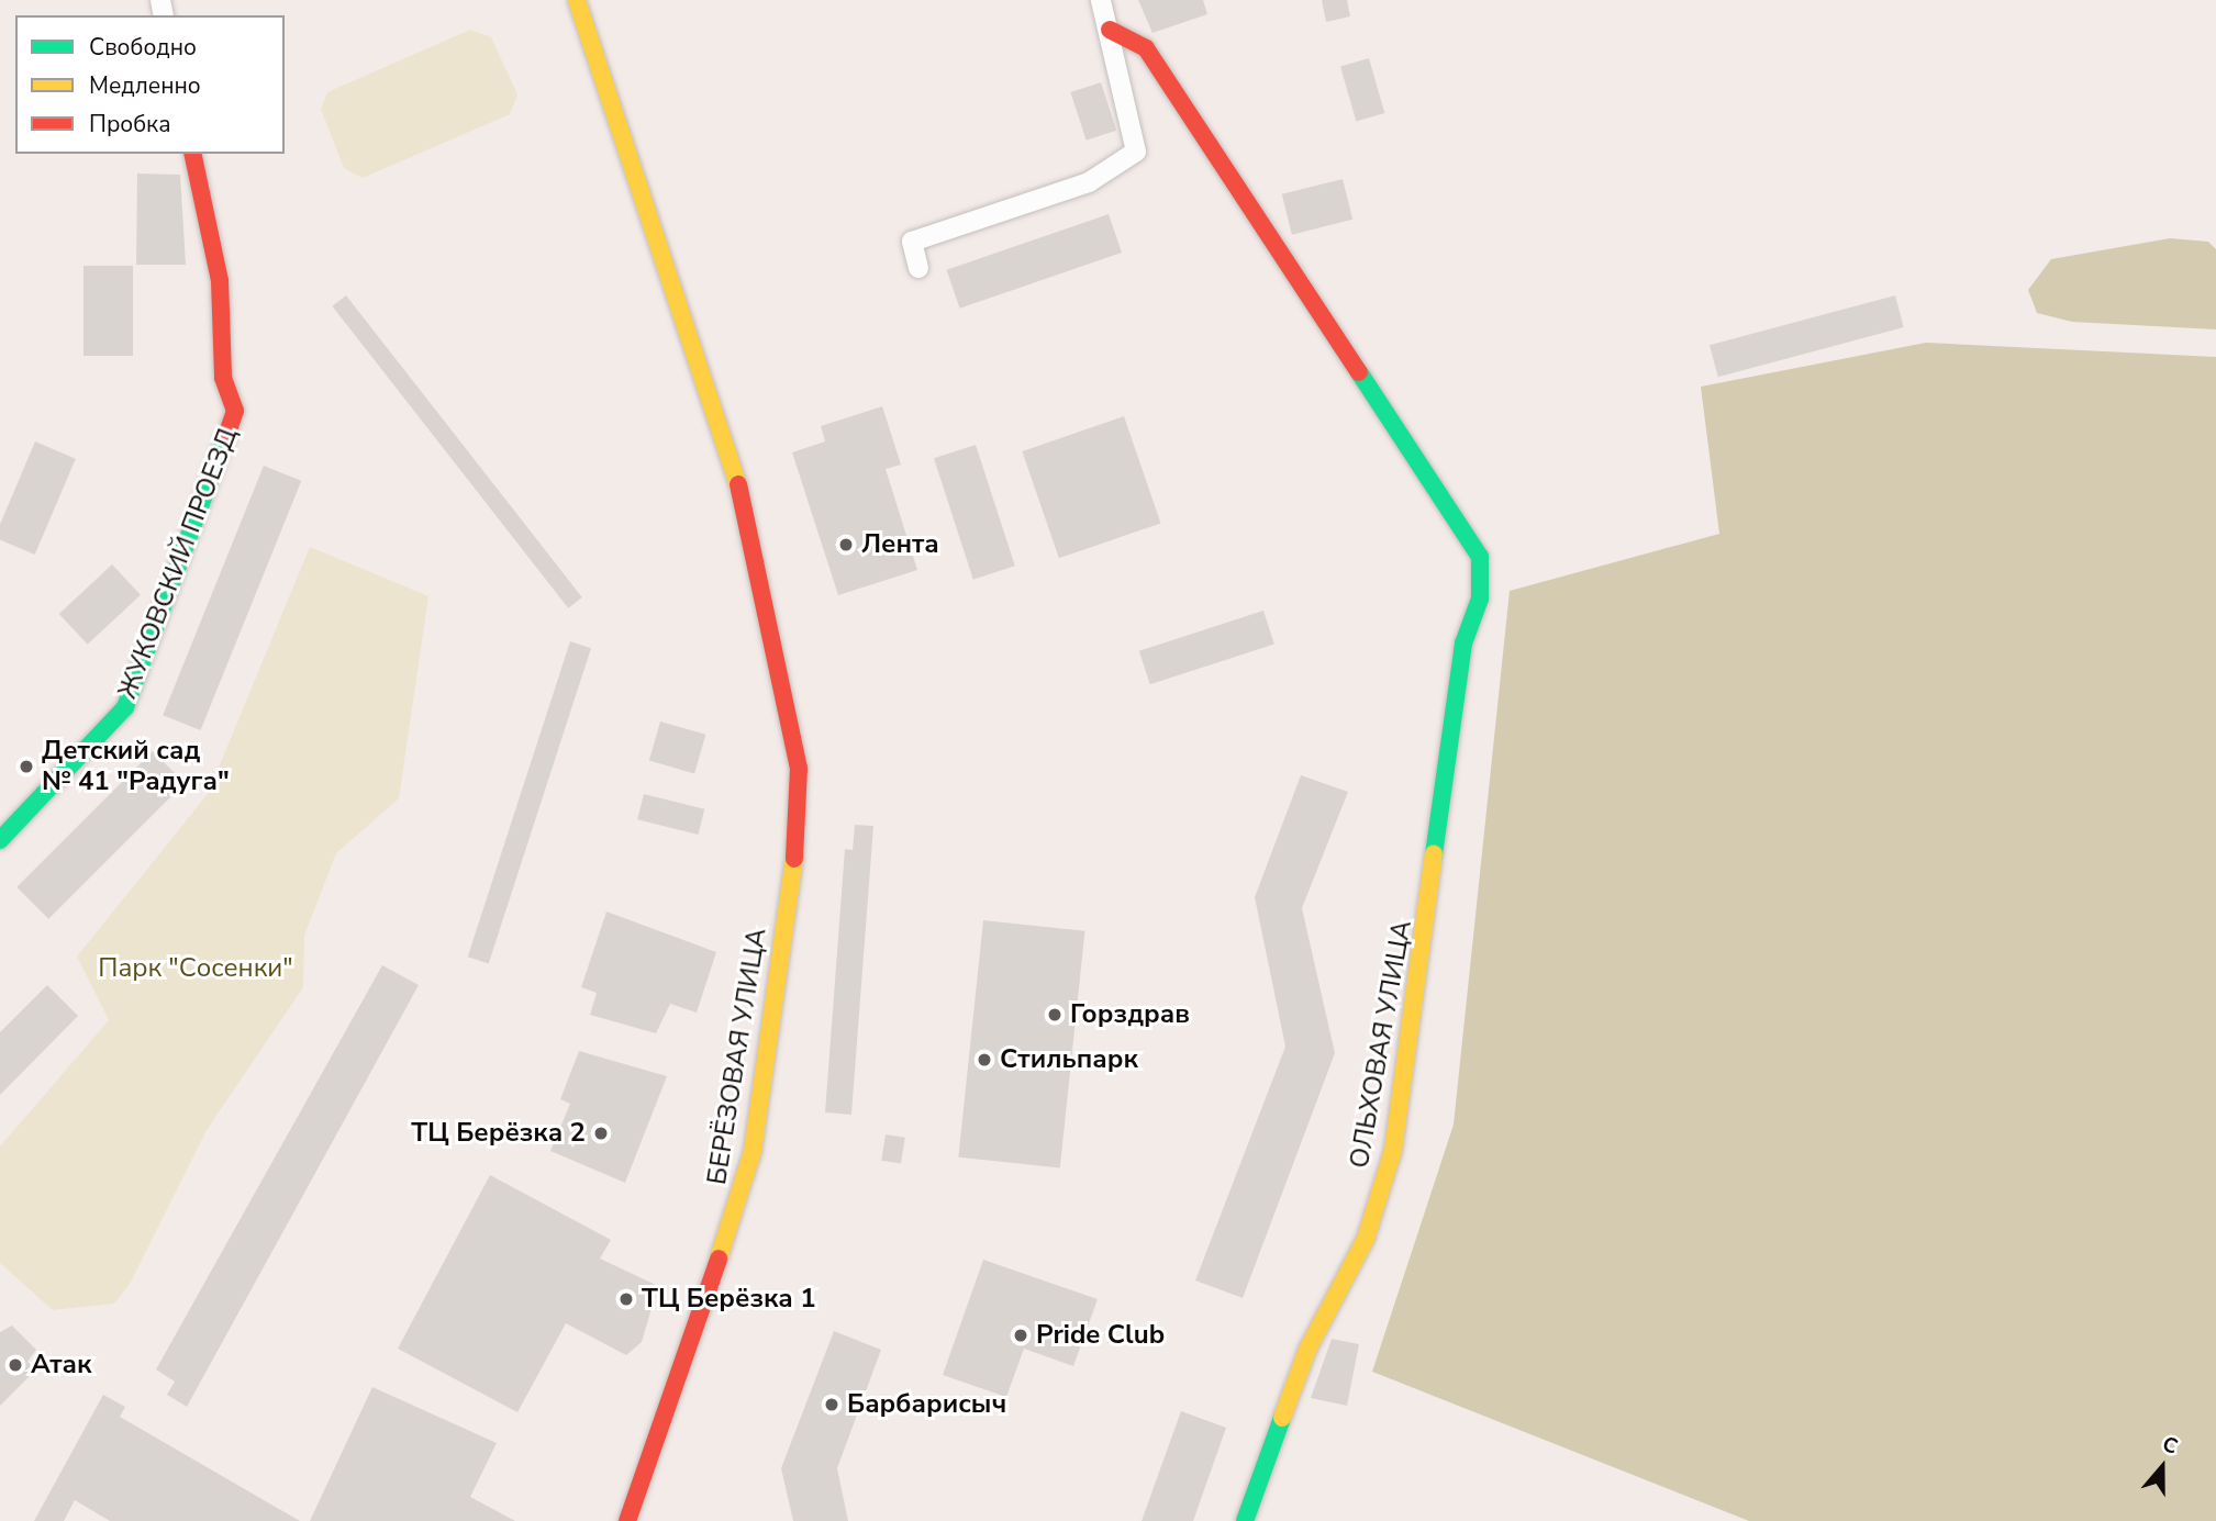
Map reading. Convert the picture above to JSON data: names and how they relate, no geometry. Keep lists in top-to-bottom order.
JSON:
{
  "streets": {
    "street": ["ЖУКОВСКИЙ ПРОЕЗД", "ОЛЬХОВАЯ УЛИЦА", "БЕРЁЗОВАЯ УЛИЦА"]
  },
  "parks": ["Парк \"Сосенки\""],
  "places": [
    "Лента",
    "Детский сад № 41 \"Радуга\"",
    "Горздрав",
    "Стильпарк",
    "ТЦ Берёзка 2",
    "ТЦ Берёзка 1",
    "Pride Club",
    "Атак",
    "Барбарисыч"
  ],
  "legend": ["Свободно", "Медленно", "Пробка"],
  "north": "top"
}
